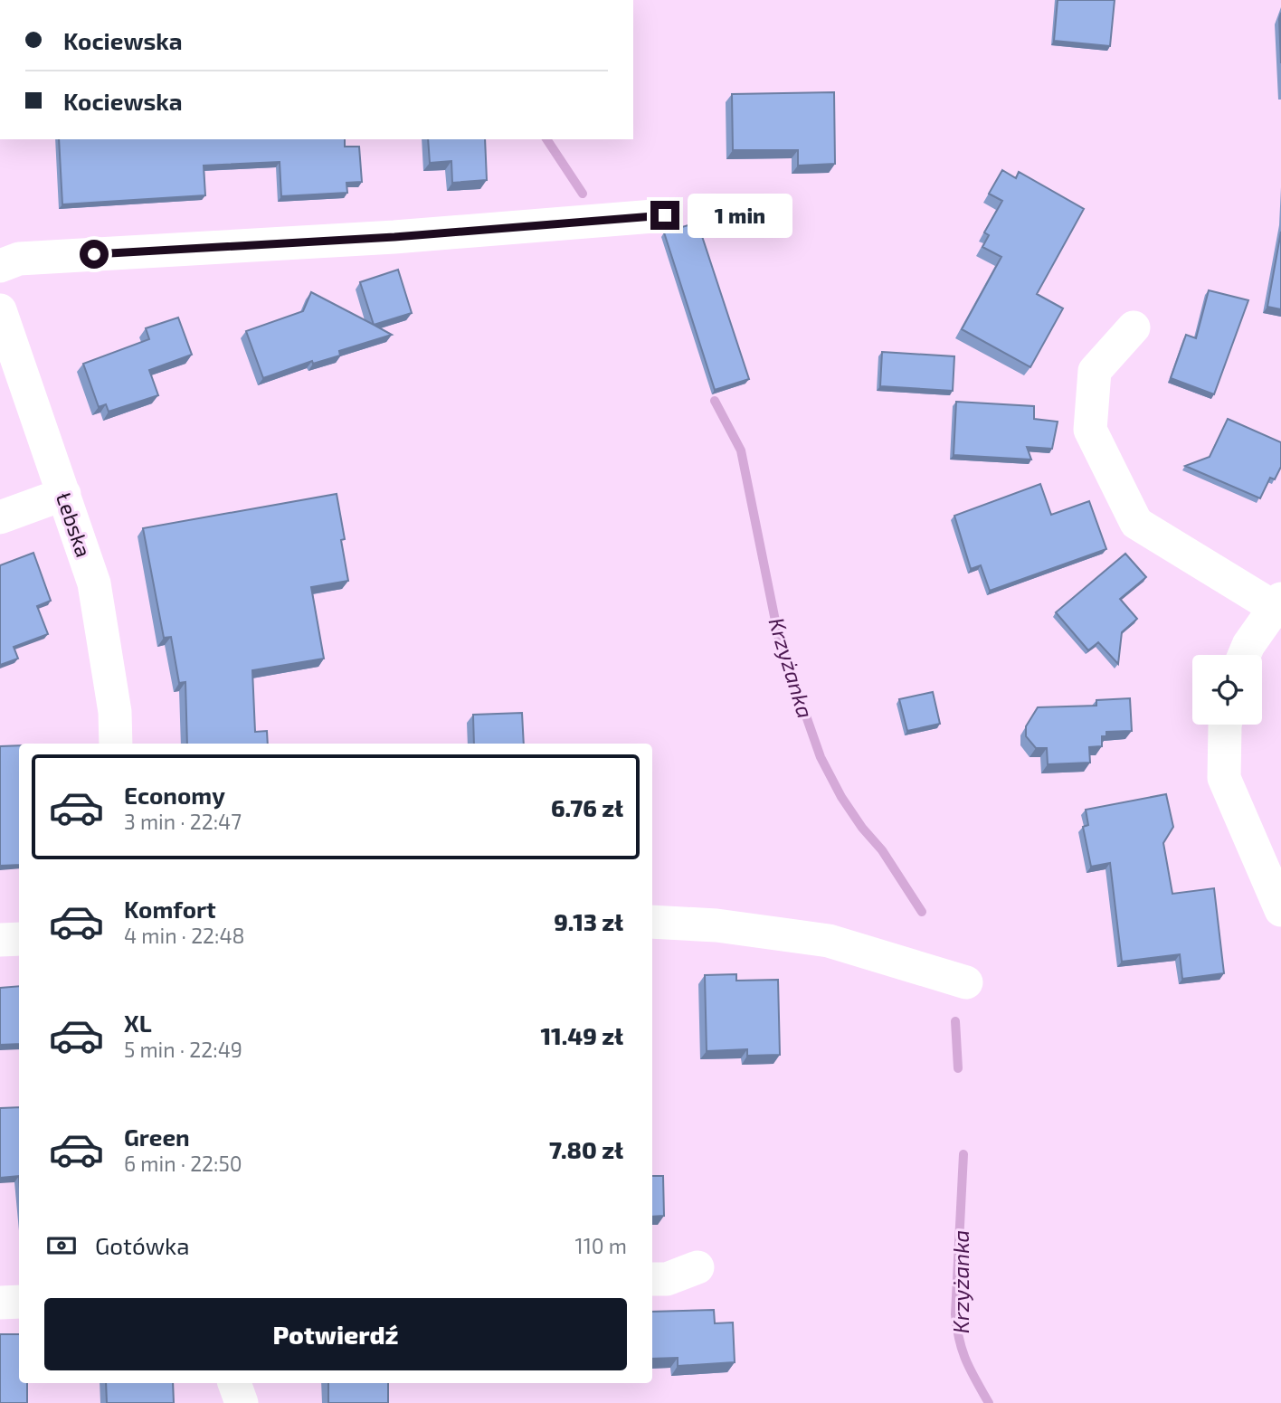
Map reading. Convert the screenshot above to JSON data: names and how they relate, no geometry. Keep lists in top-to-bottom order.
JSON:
{
  "streets": {
    "street": ["Łebska"]
  },
  "water": ["Krzyżanka"],
  "page": {
    "banner": ["Kociewska", "Kociewska"],
    "bubble": "1 min",
    "list": [
      {
        "name": "Economy",
        "note": "3 min · 22:47",
        "value": "6.76 zł"
      },
      {
        "name": "Komfort",
        "note": "4 min · 22:48",
        "value": "9.13 zł"
      },
      {
        "name": "XL",
        "note": "5 min · 22:49",
        "value": "11.49 zł"
      },
      {
        "name": "Green",
        "note": "6 min · 22:50",
        "value": "7.80 zł"
      }
    ],
    "pay": ["Gotówka", "110 m"],
    "buttons": "Potwierdź"
  }
}
